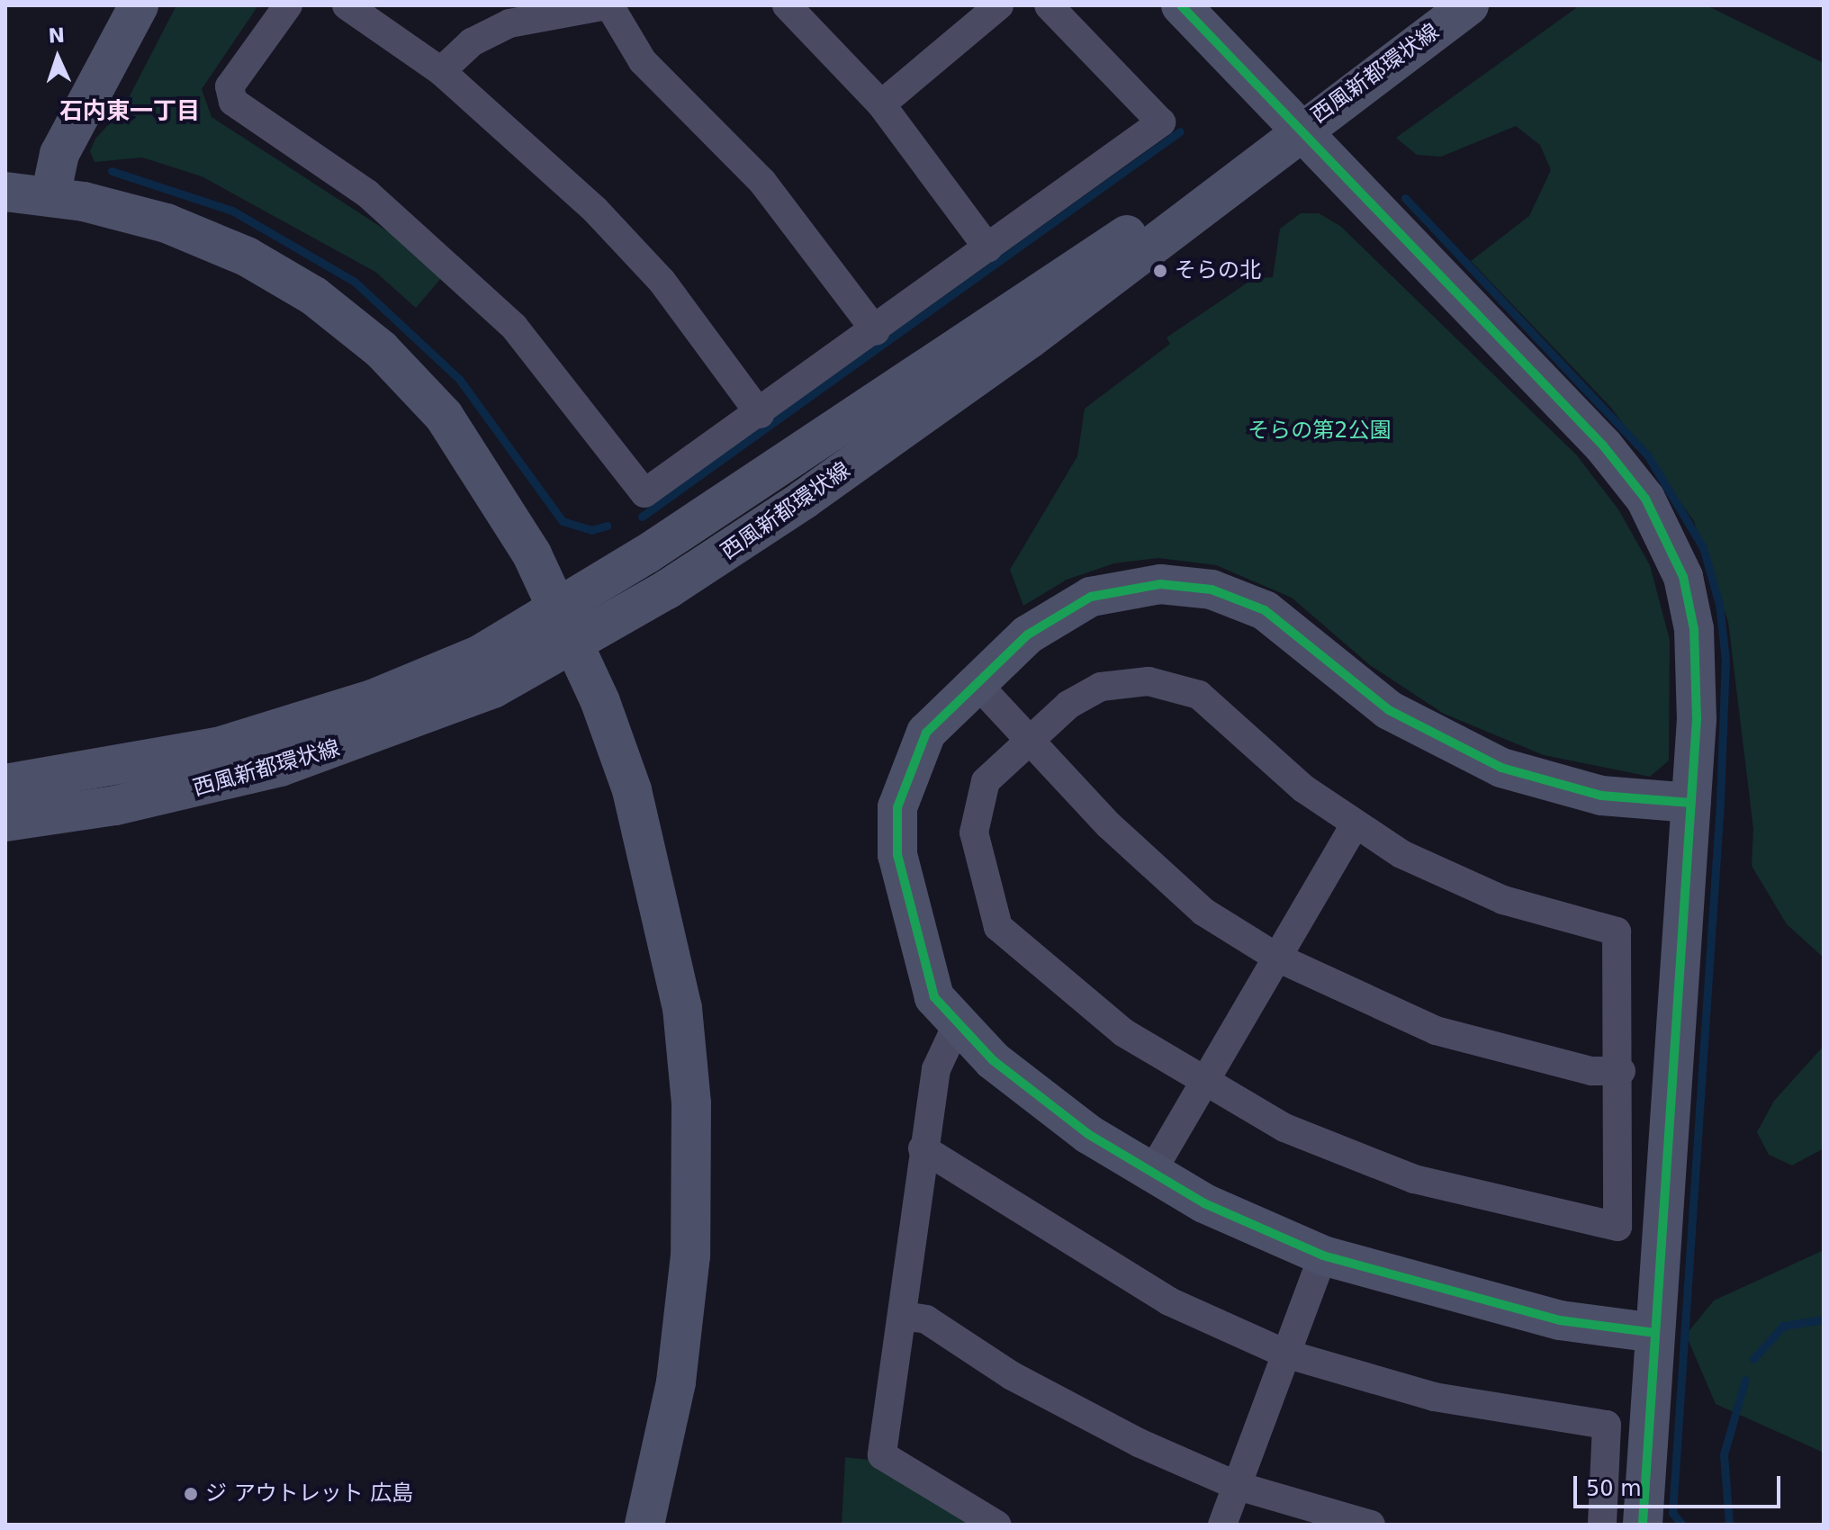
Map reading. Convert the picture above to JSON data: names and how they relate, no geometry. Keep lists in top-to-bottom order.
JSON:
{
  "streets": {
    "street": ["西風新都環状線"]
  },
  "districts": ["石内東一丁目"],
  "parks": ["そらの第2公園"],
  "places": ["そらの北", "ジ アウトレット 広島"],
  "scale_bar": "50 m",
  "north": "top"
}
